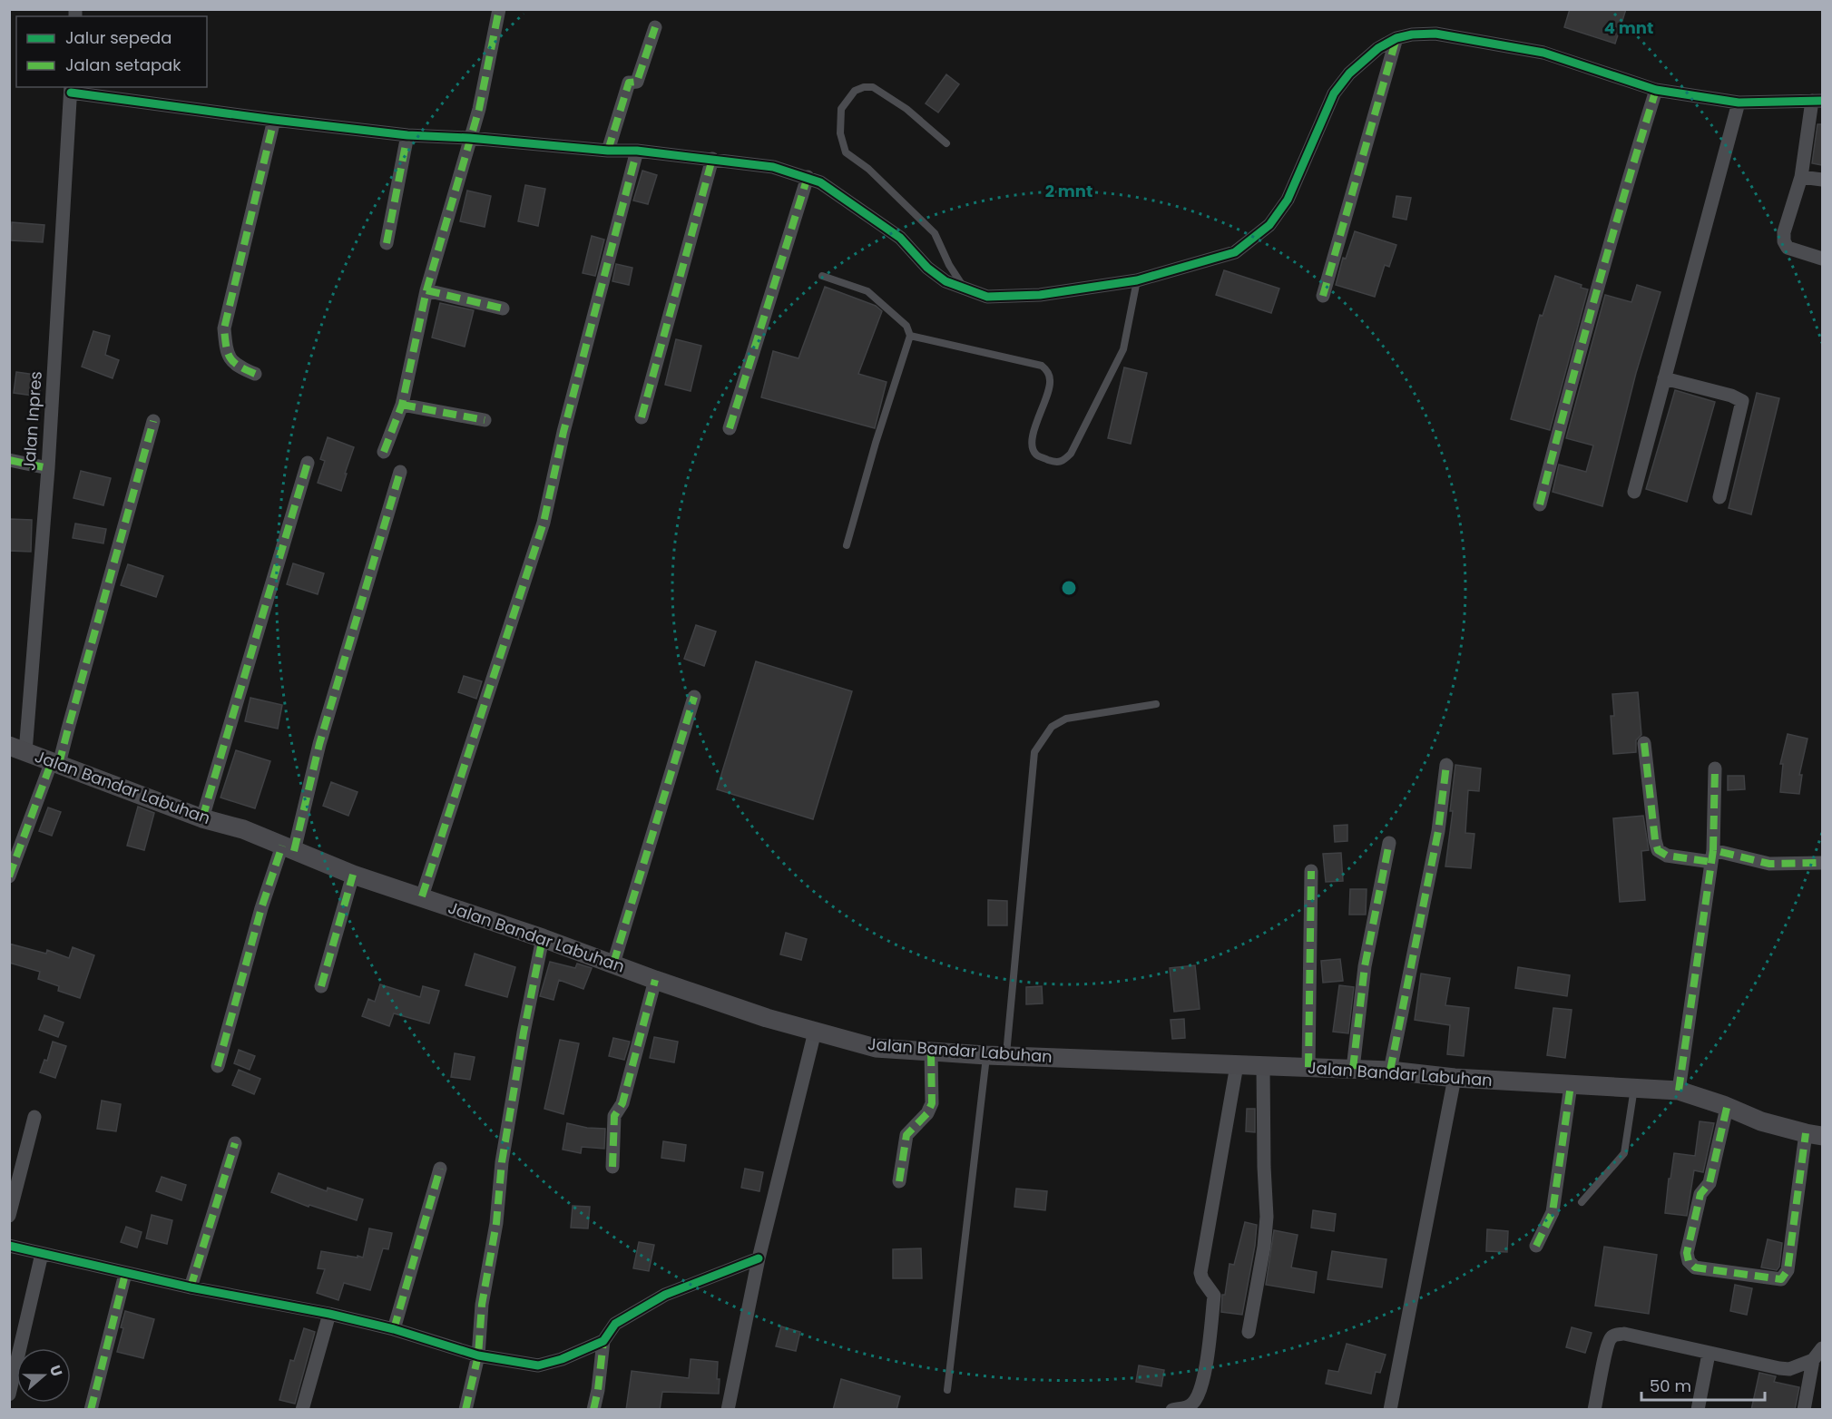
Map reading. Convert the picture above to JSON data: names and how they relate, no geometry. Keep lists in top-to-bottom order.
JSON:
{
  "streets": {
    "main road": ["Jalan Bandar Labuhan"],
    "street": ["Jalan Inpres"]
  },
  "crossings": [
    ["Jalan Inpres", "Jalan Bandar Labuhan"]
  ],
  "legend": ["Jalur sepeda", "Jalan setapak"],
  "scale_bar": "50 m",
  "north": "right",
  "rings": ["4 mnt", "2 mnt"]
}
